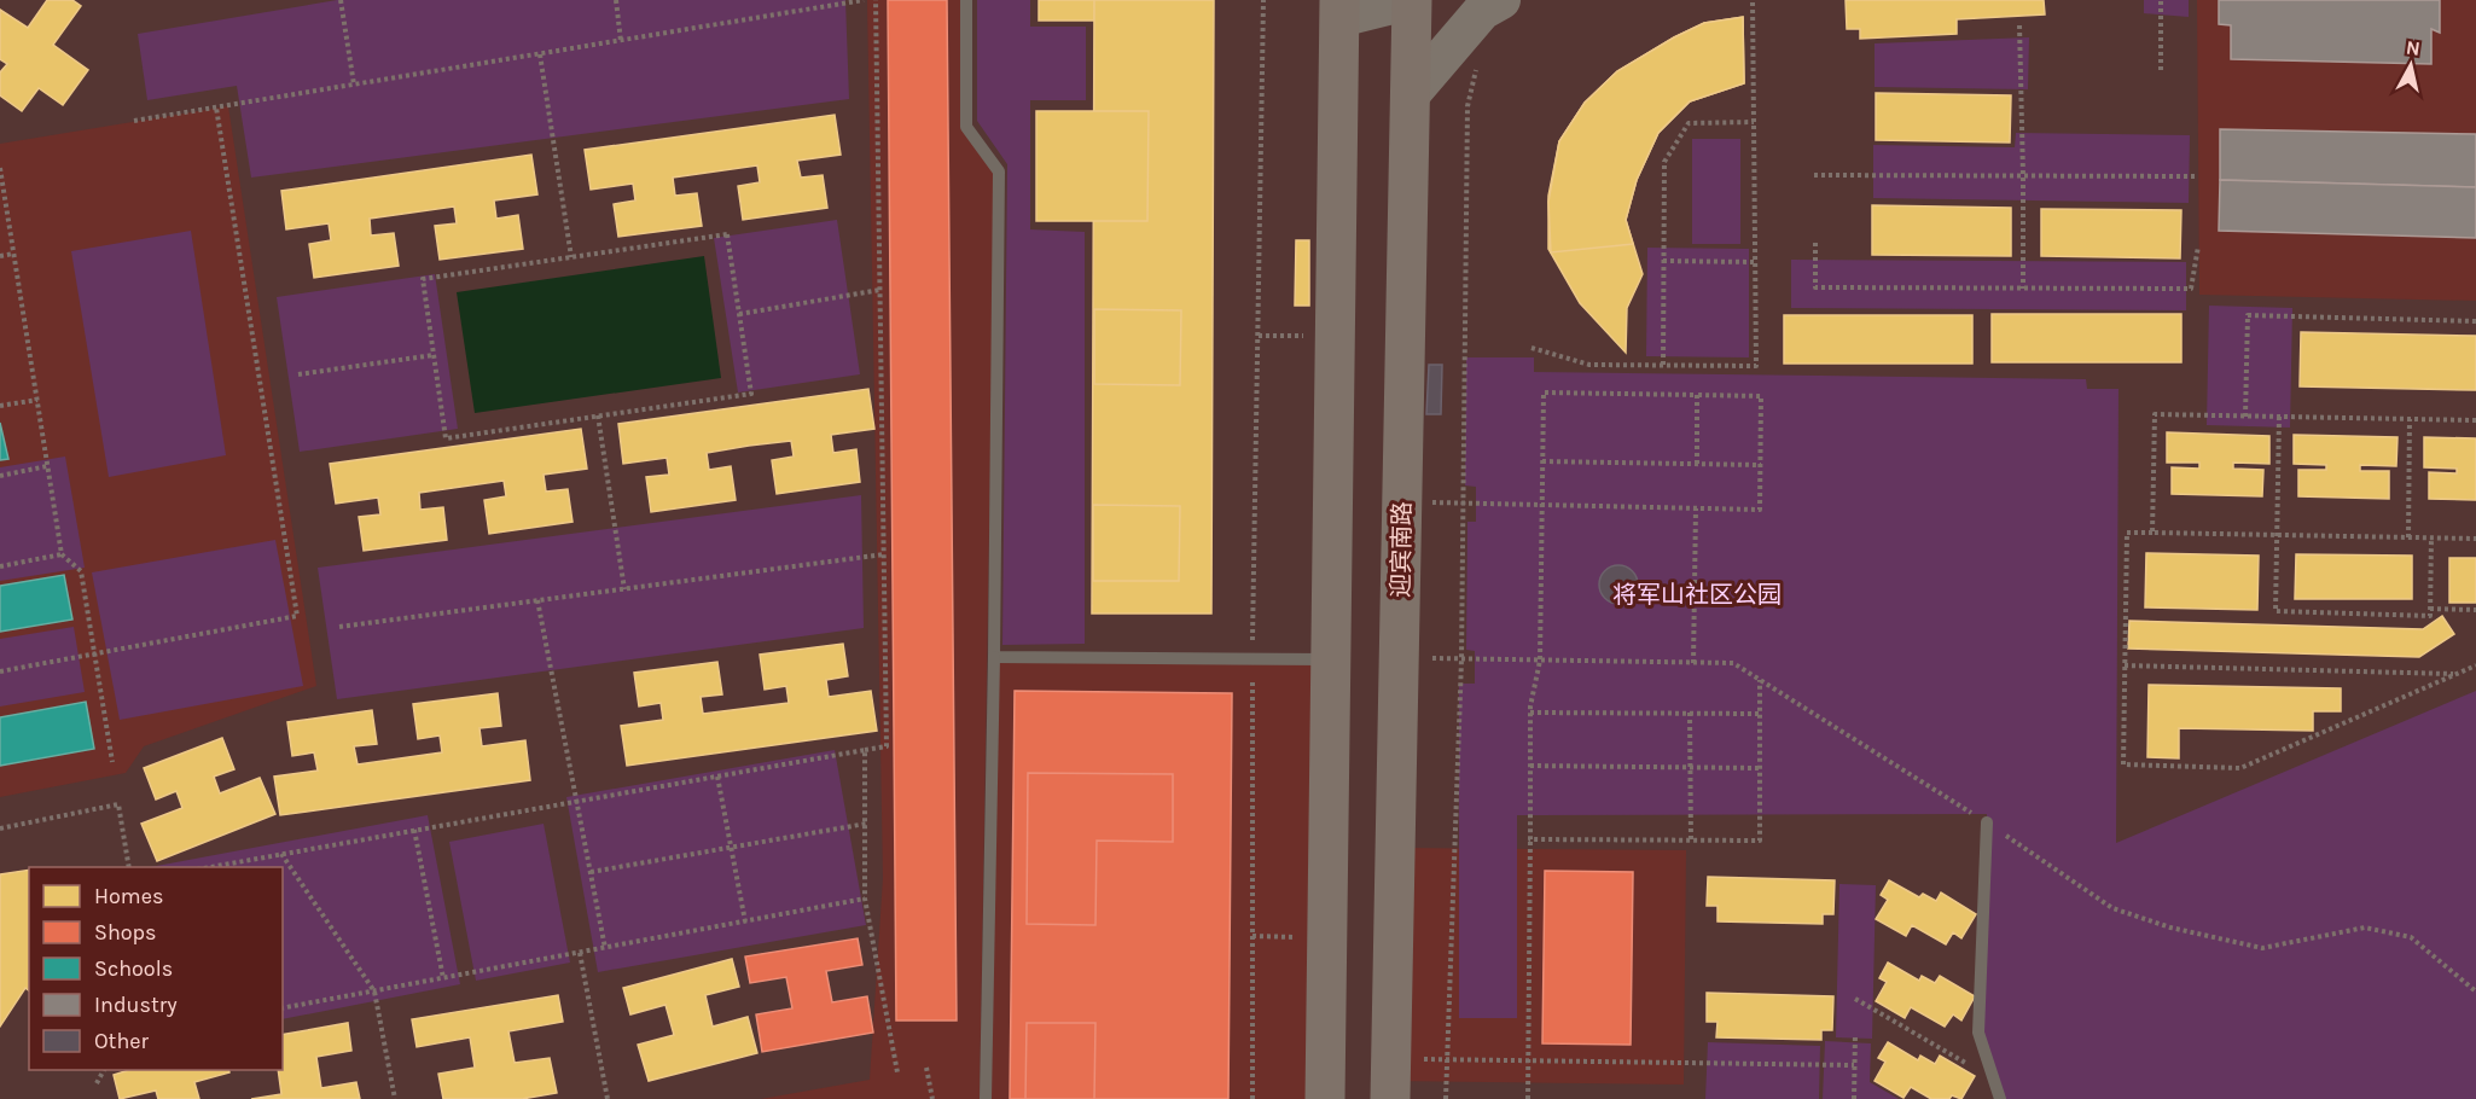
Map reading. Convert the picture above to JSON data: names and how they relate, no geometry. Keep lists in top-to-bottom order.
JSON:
{
  "streets": {
    "main road": ["迎宾南路"]
  },
  "parks": ["将军山社区公园"],
  "legend": [
    "Homes",
    "Shops",
    "Schools",
    "Industry",
    "Other"
  ],
  "north": "top"
}
